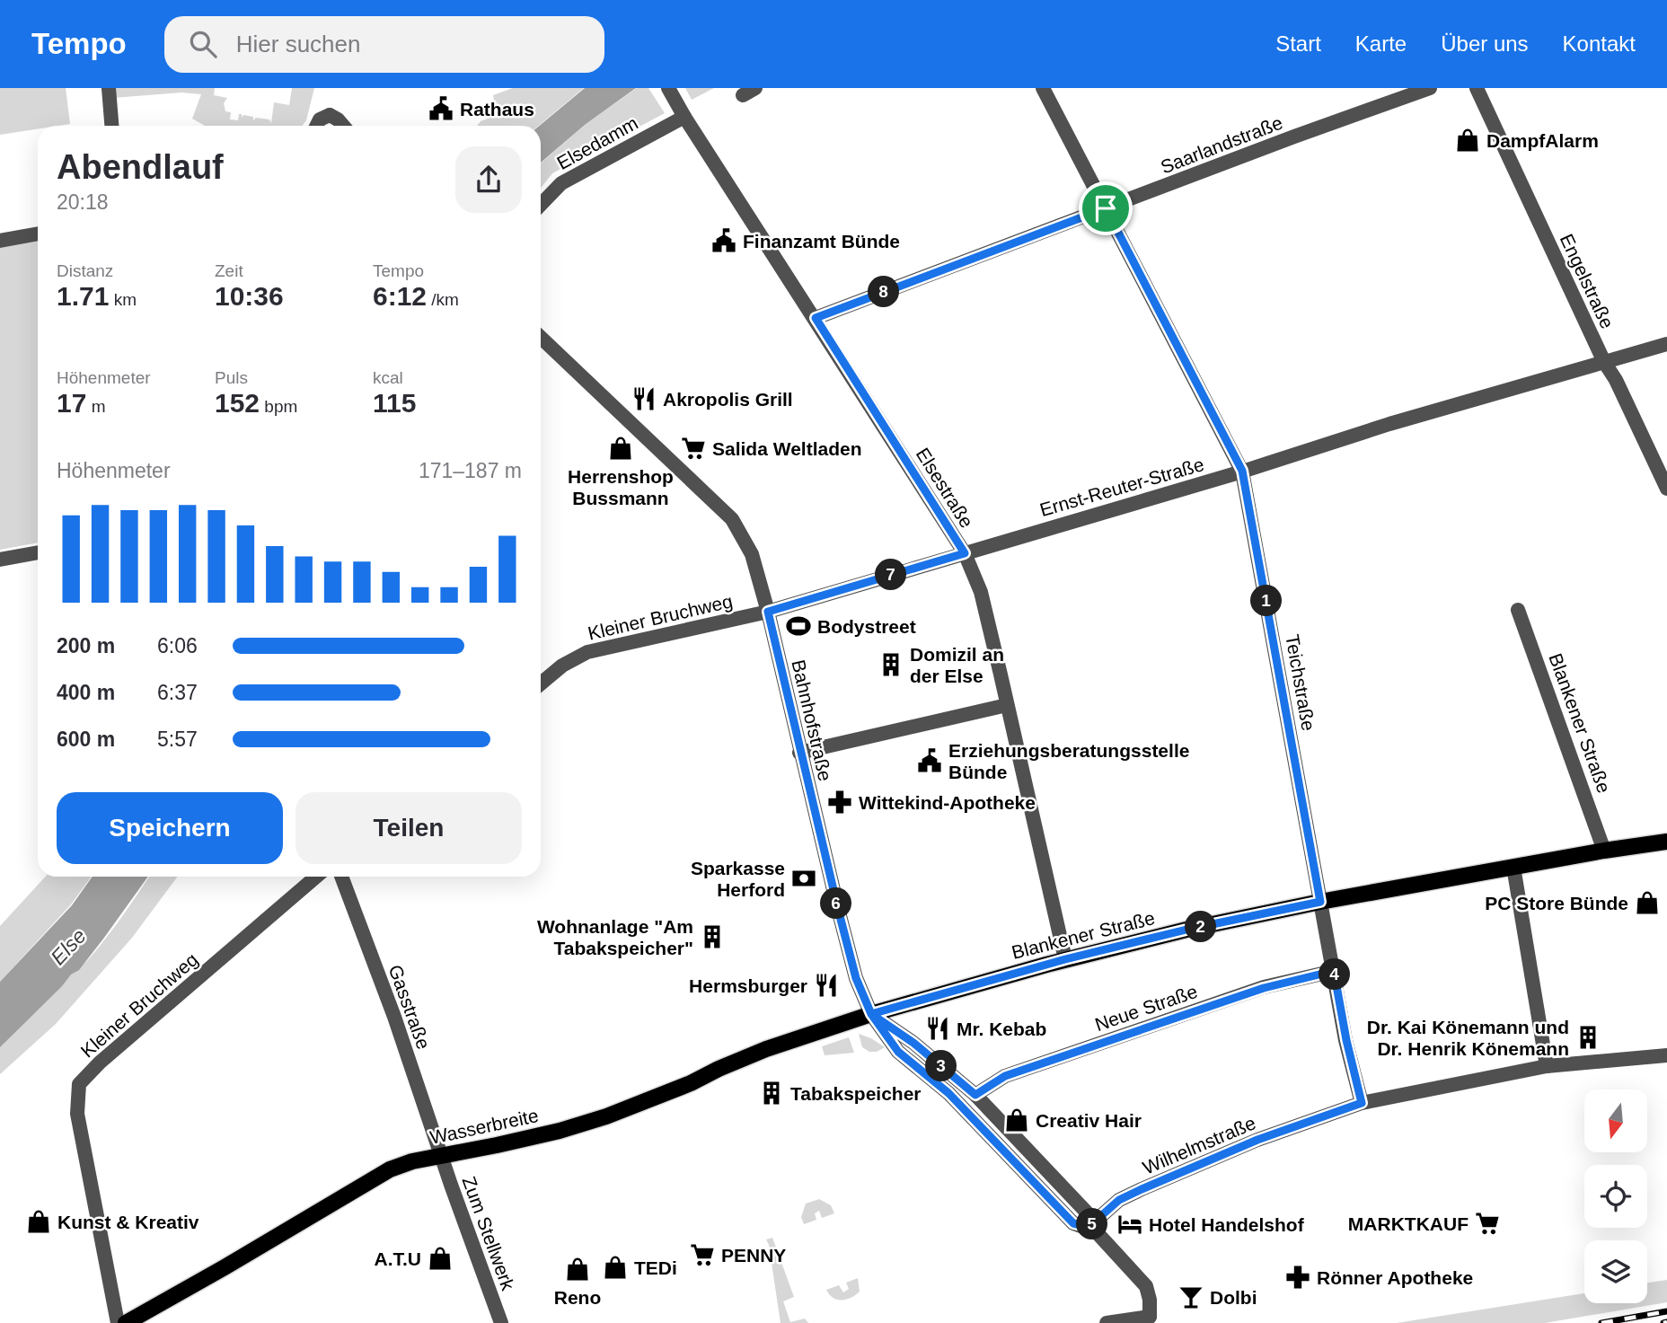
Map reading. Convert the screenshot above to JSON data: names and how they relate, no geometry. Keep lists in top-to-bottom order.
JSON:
{
  "streets": {
    "main road": ["Blankener Straße", "Wasserbreite"],
    "street": [
      "Elsedamm",
      "Saarlandstraße",
      "Engelstraße",
      "Ernst-Reuter-Straße",
      "Elsestraße",
      "Kleiner Bruchweg",
      "Teichstraße",
      "Bahnhofstraße",
      "Gasstraße",
      "Neue Straße",
      "Wilhelmstraße",
      "Zum Stellwerk"
    ]
  },
  "crossings": [
    ["Elsedamm", "Elsestraße"],
    ["Saarlandstraße", "Elsestraße"],
    ["Saarlandstraße", "Teichstraße"],
    ["Engelstraße", "Ernst-Reuter-Straße"],
    ["Ernst-Reuter-Straße", "Elsestraße"],
    ["Ernst-Reuter-Straße", "Kleiner Bruchweg"],
    ["Ernst-Reuter-Straße", "Teichstraße"],
    ["Ernst-Reuter-Straße", "Bahnhofstraße"],
    ["Elsestraße", "Blankener Straße"],
    ["Kleiner Bruchweg", "Bahnhofstraße"],
    ["Teichstraße", "Blankener Straße"],
    ["Teichstraße", "Neue Straße"],
    ["Teichstraße", "Wilhelmstraße"],
    ["Bahnhofstraße", "Blankener Straße"],
    ["Bahnhofstraße", "Neue Straße"],
    ["Bahnhofstraße", "Wasserbreite"],
    ["Bahnhofstraße", "Wilhelmstraße"],
    ["Blankener Straße", "Wasserbreite"],
    ["Gasstraße", "Wasserbreite"],
    ["Gasstraße", "Zum Stellwerk"],
    ["Wasserbreite", "Zum Stellwerk"]
  ],
  "water": ["Else"],
  "places": {
    "public building": ["Rathaus", "Finanzamt Bünde", "Erziehungsberatungsstelle Bünde"],
    "shop": [
      "DampfAlarm",
      "Herrenshop Bussmann",
      "PC Store Bünde",
      "Creativ Hair",
      "Kunst & Kreativ",
      "A.T.U",
      "TEDi",
      "Reno"
    ],
    "restaurant": ["Akropolis Grill", "Hermsburger", "Mr. Kebab"],
    "supermarket": ["Salida Weltladen", "MARKTKAUF", "PENNY"],
    "sports": ["Bodystreet"],
    "building": [
      "Domizil an der Else",
      "Wohnanlage \"Am Tabakspeicher\"",
      "Dr. Kai Könemann und Dr. Henrik Könemann",
      "Tabakspeicher"
    ],
    "pharmacy": ["Wittekind-Apotheke", "Rönner Apotheke"],
    "bank": ["Sparkasse Herford"],
    "hotel": ["Hotel Handelshof"],
    "bar": ["Dolbi"]
  },
  "north": "bottom",
  "page": {
    "header": "Tempo",
    "search": "Hier suchen",
    "nav": [
      "Start",
      "Karte",
      "Über uns",
      "Kontakt"
    ],
    "heading": ["Abendlauf", "20:18"],
    "stats": [
      ["Distanz", "1.71 km"],
      ["Zeit", "10:36"],
      ["Tempo", "6:12 /km"],
      ["Höhenmeter", "17 m"],
      ["Puls", "152 bpm"],
      ["kcal", "115"]
    ],
    "pins": [
      "8",
      "7",
      "1",
      "6",
      "2",
      "4",
      "3",
      "5"
    ],
    "chart": ["Höhenmeter", "171–187 m"],
    "list": [
      {
        "name": "200 m",
        "note": "6:06"
      },
      {
        "name": "400 m",
        "note": "6:37"
      },
      {
        "name": "600 m",
        "note": "5:57"
      }
    ],
    "buttons": ["Speichern", "Teilen"]
  }
}
